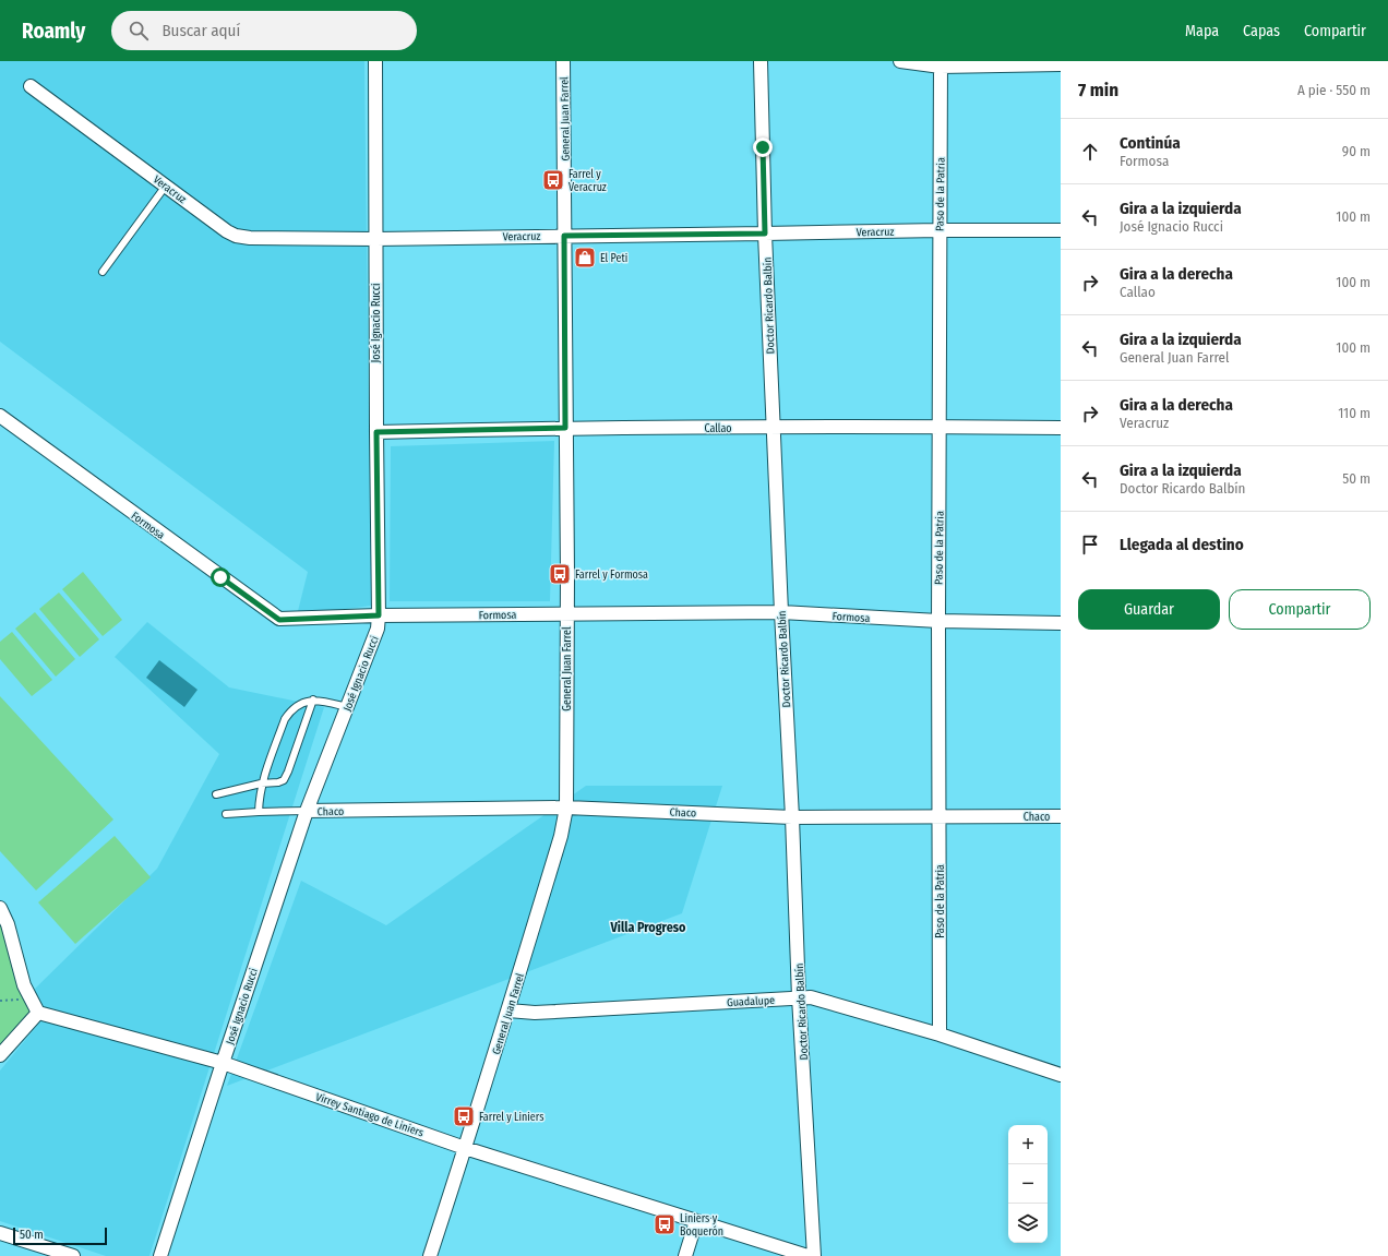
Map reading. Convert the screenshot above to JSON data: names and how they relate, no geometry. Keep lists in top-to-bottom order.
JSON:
{
  "streets": {
    "street": [
      "General Juan Farrel",
      "Veracruz",
      "Paso de la Patria",
      "Doctor Ricardo Balbín",
      "José Ignacio Rucci",
      "Callao",
      "Formosa",
      "Chaco",
      "Guadalupe",
      "Virrey Santiago de Liniers"
    ]
  },
  "crossings": [
    ["General Juan Farrel", "Veracruz"],
    ["General Juan Farrel", "Callao"],
    ["General Juan Farrel", "Formosa"],
    ["General Juan Farrel", "Chaco"],
    ["General Juan Farrel", "Guadalupe"],
    ["General Juan Farrel", "Virrey Santiago de Liniers"],
    ["Veracruz", "Paso de la Patria"],
    ["Veracruz", "Doctor Ricardo Balbín"],
    ["Veracruz", "José Ignacio Rucci"],
    ["Paso de la Patria", "Callao"],
    ["Paso de la Patria", "Formosa"],
    ["Paso de la Patria", "Chaco"],
    ["Paso de la Patria", "Guadalupe"],
    ["Doctor Ricardo Balbín", "Callao"],
    ["Doctor Ricardo Balbín", "Formosa"],
    ["Doctor Ricardo Balbín", "Chaco"],
    ["Doctor Ricardo Balbín", "Guadalupe"],
    ["José Ignacio Rucci", "Callao"],
    ["José Ignacio Rucci", "Formosa"],
    ["José Ignacio Rucci", "Chaco"],
    ["José Ignacio Rucci", "Virrey Santiago de Liniers"]
  ],
  "districts": ["Villa Progreso"],
  "places": {
    "bus stop": [
      "Farrel y Veracruz",
      "Farrel y Formosa",
      "Farrel y Liniers",
      "Liniers y Boquerón"
    ],
    "shop": ["El Peti"]
  },
  "scale_bar": "50 m",
  "page": {
    "header": "Roamly",
    "search": "Buscar aquí",
    "nav": ["Mapa", "Capas", "Compartir"],
    "heading": ["7 min", "A pie · 550 m"],
    "list": [
      ["Continúa", "Formosa", "90 m"],
      ["Gira a la izquierda", "José Ignacio Rucci", "100 m"],
      ["Gira a la derecha", "Callao", "100 m"],
      ["Gira a la izquierda", "General Juan Farrel", "100 m"],
      ["Gira a la derecha", "Veracruz", "110 m"],
      ["Gira a la izquierda", "Doctor Ricardo Balbín", "50 m"],
      "Llegada al destino"
    ],
    "buttons": ["Guardar", "Compartir"],
    "map_buttons": ["+", "−"],
    "scale": "50 m"
  }
}
